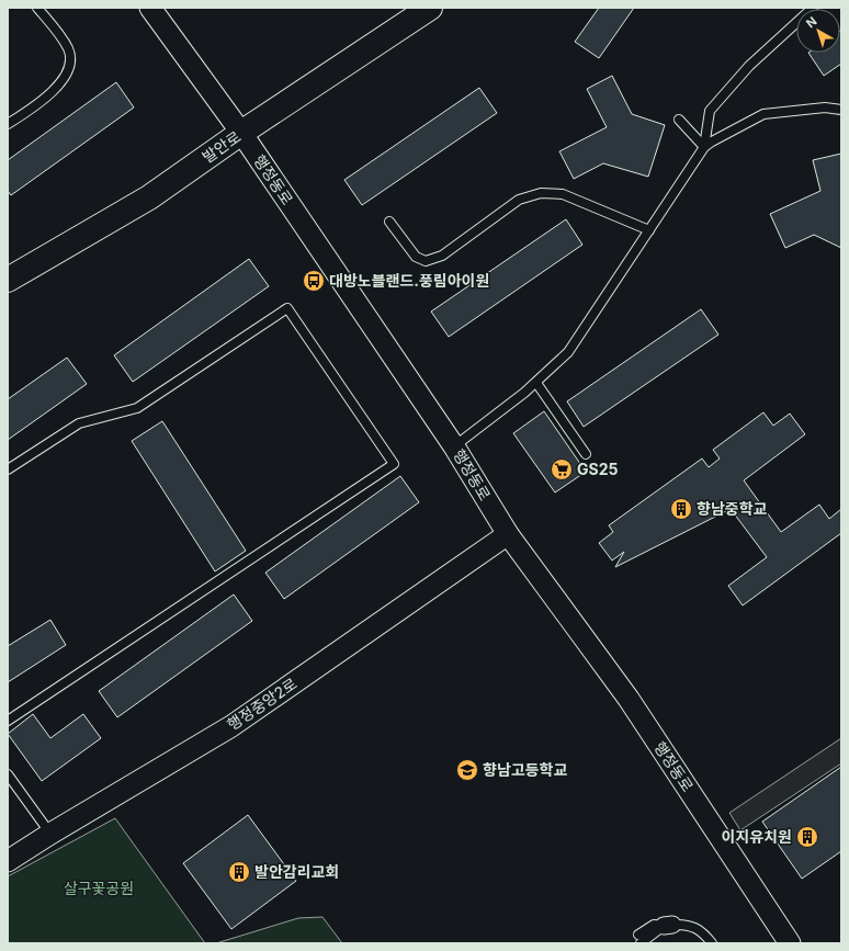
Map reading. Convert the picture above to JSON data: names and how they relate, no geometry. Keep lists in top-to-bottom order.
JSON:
{
  "streets": {
    "main road": ["발안로"],
    "street": ["행정동로", "행정중앙2로"]
  },
  "crossings": [
    ["발안로", "행정동로"],
    ["행정동로", "행정중앙2로"]
  ],
  "parks": ["살구꽃공원"],
  "places": {
    "bus stop": ["대방노블랜드.풍림아이원"],
    "supermarket": ["GS25"],
    "building": ["향남중학교", "이지유치원", "발안감리교회"],
    "school or university": ["향남고등학교"]
  },
  "north": "top left"
}
